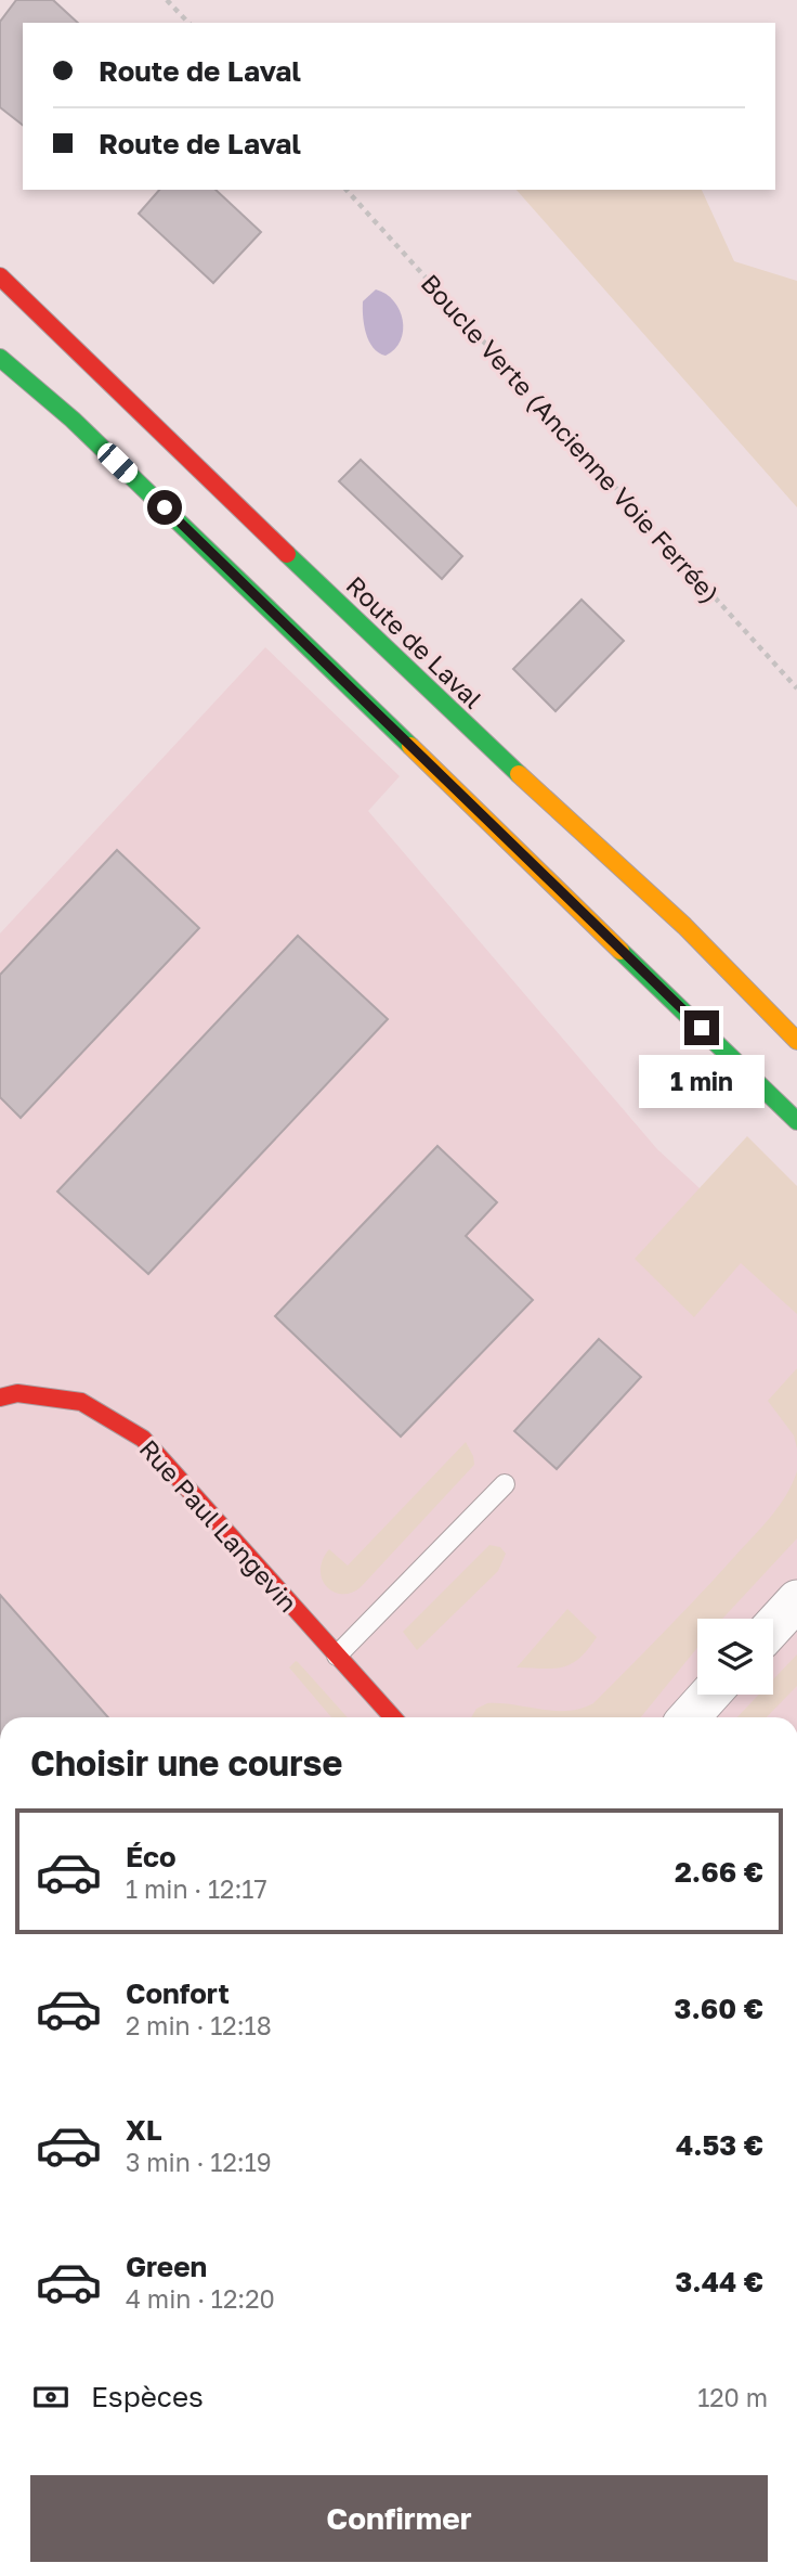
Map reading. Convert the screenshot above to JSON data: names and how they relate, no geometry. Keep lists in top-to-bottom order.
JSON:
{
  "streets": {
    "main road": ["Route de Laval", "Rue Paul Langevin"],
    "path": ["Boucle Verte (Ancienne Voie Ferrée)"]
  },
  "page": {
    "banner": ["Route de Laval", "Route de Laval"],
    "bubble": "1 min",
    "heading": "Choisir une course",
    "list": [
      {
        "name": "Éco",
        "note": "1 min · 12:17",
        "value": "2.66 €"
      },
      {
        "name": "Confort",
        "note": "2 min · 12:18",
        "value": "3.60 €"
      },
      {
        "name": "XL",
        "note": "3 min · 12:19",
        "value": "4.53 €"
      },
      {
        "name": "Green",
        "note": "4 min · 12:20",
        "value": "3.44 €"
      }
    ],
    "pay": ["Espèces", "120 m"],
    "buttons": "Confirmer"
  }
}
